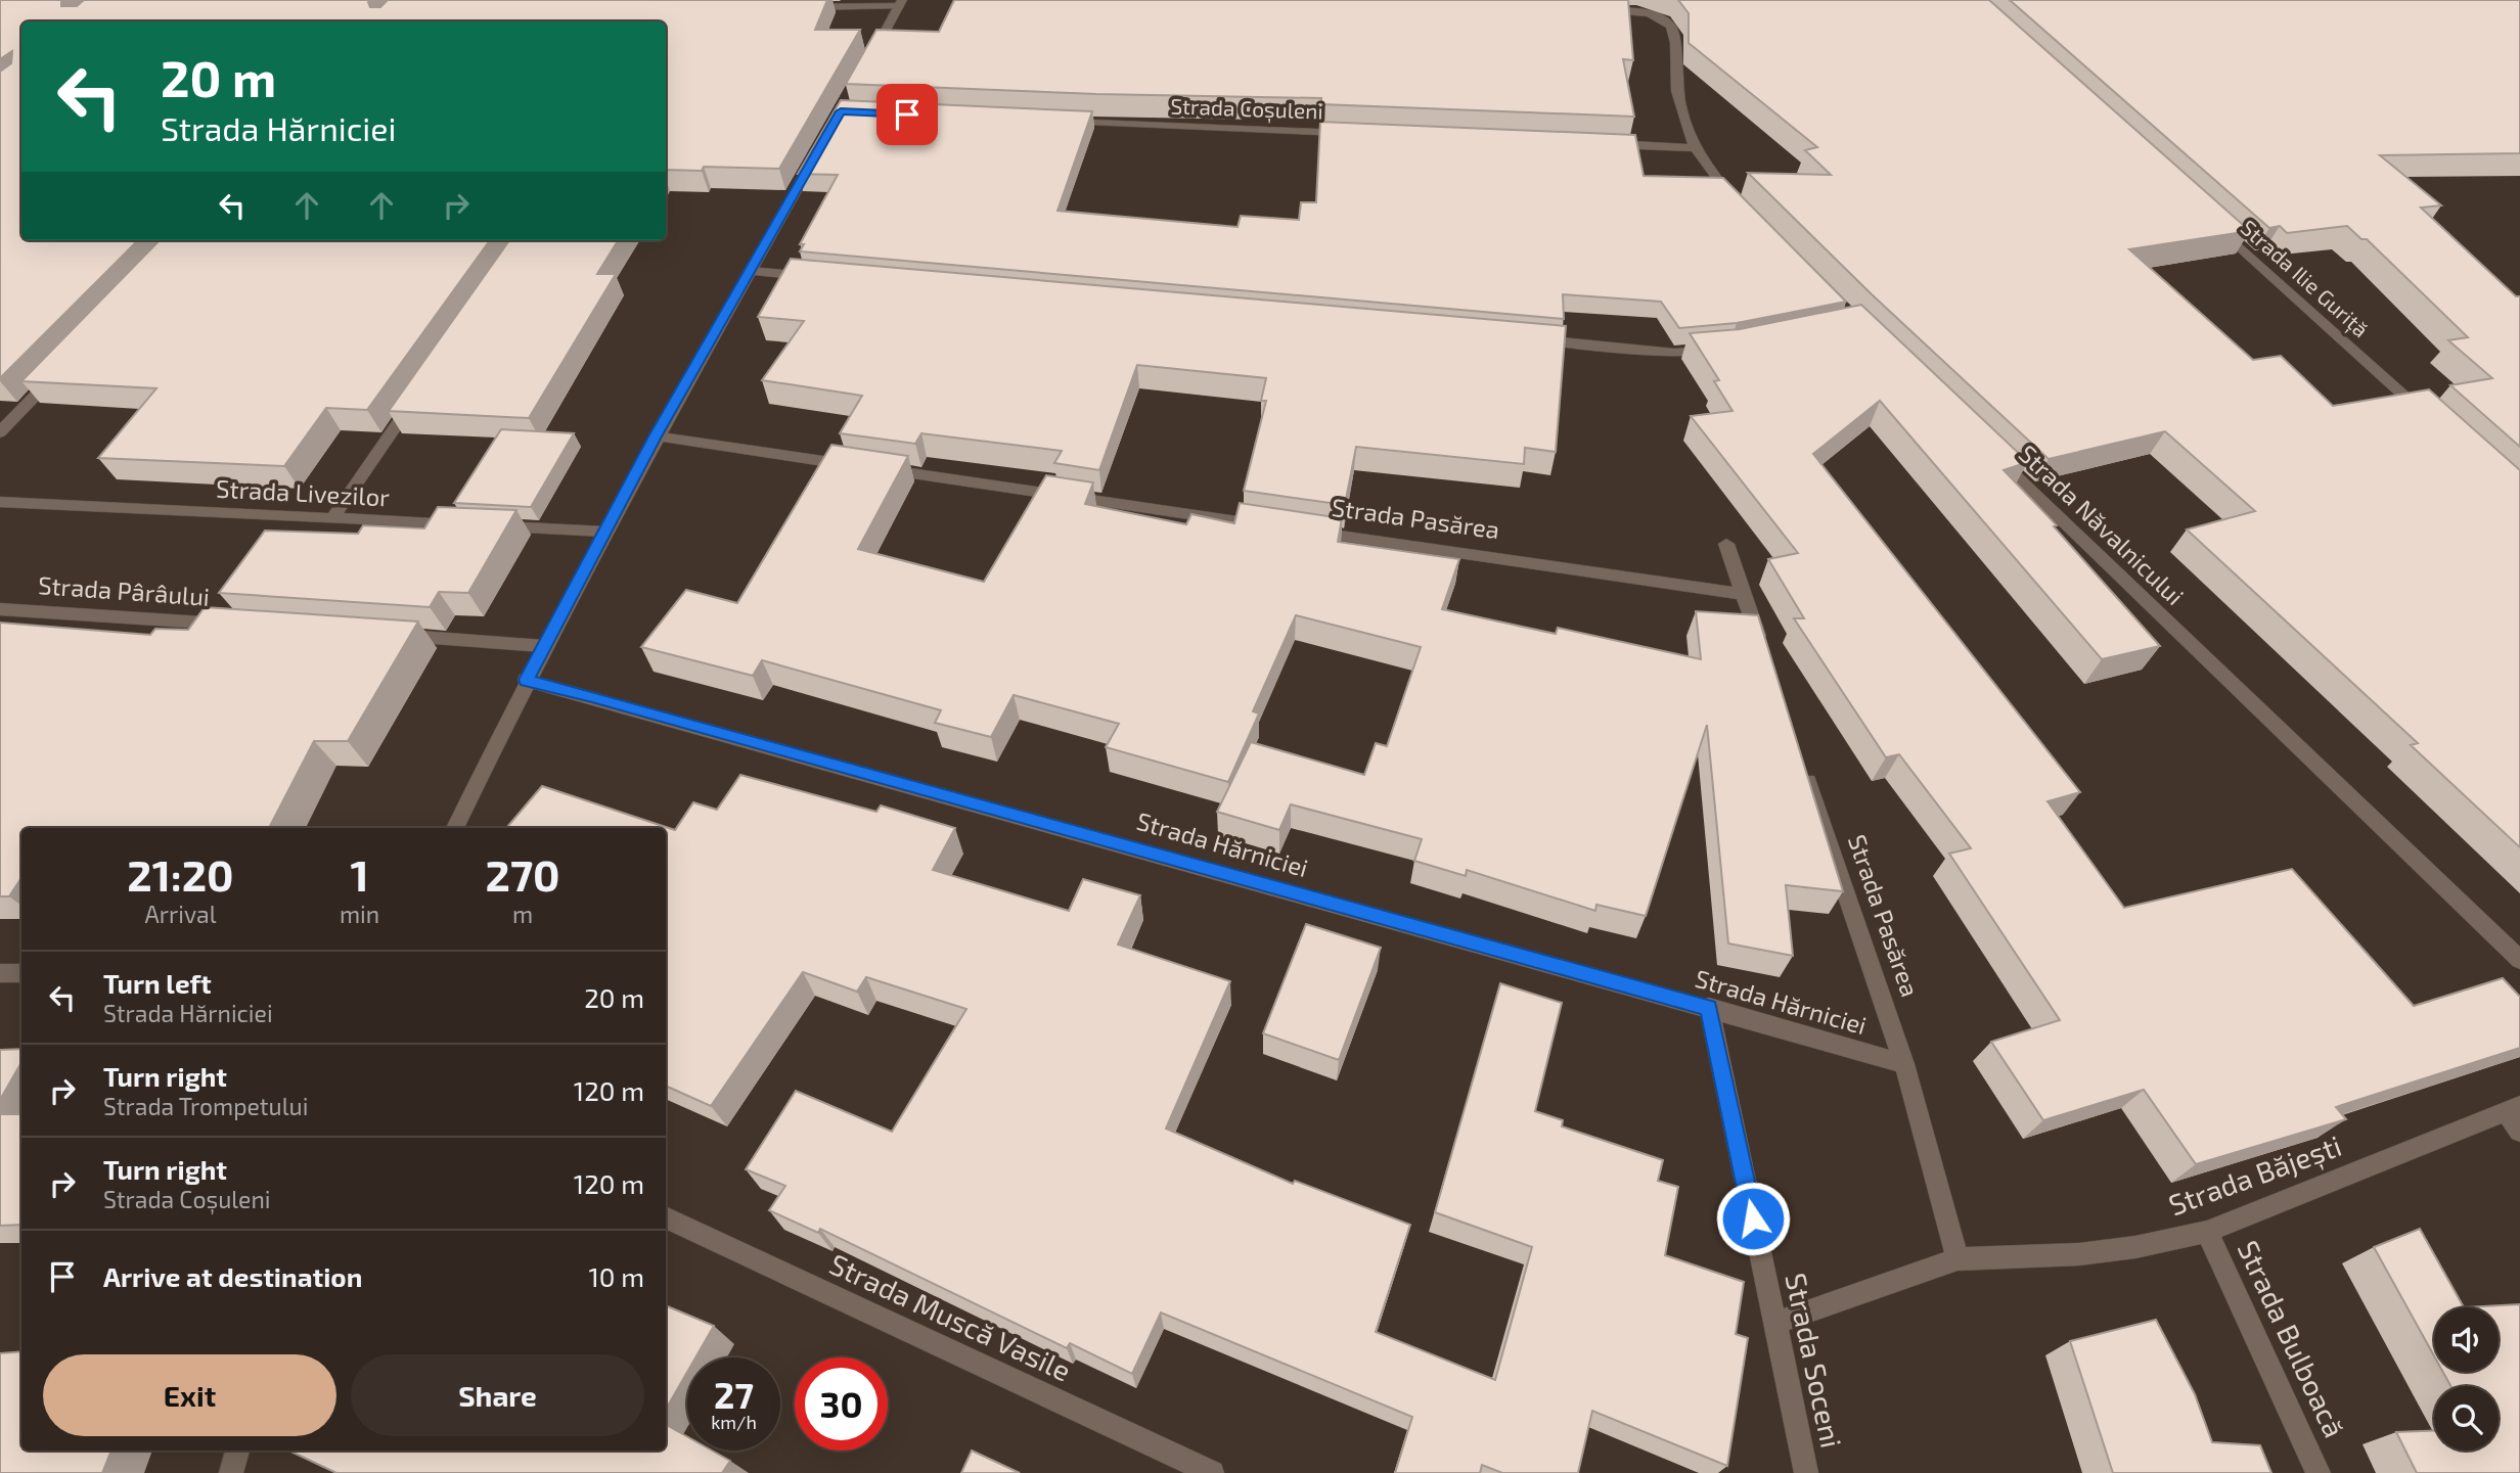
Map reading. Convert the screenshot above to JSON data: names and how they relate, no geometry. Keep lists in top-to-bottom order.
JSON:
{
  "streets": {
    "street": [
      "Strada Coșuleni",
      "Strada Ilie Guriță",
      "Strada Livezilor",
      "Strada Pasărea",
      "Strada Năvalnicului",
      "Strada Pârâului",
      "Strada Hărniciei",
      "Strada Băjești",
      "Strada Muscă Vasile",
      "Strada Bulboacă",
      "Strada Soceni"
    ]
  },
  "crossings": [
    ["Strada Pasărea", "Strada Hărniciei"],
    ["Strada Pasărea", "Strada Băjești"],
    ["Strada Hărniciei", "Strada Soceni"],
    ["Strada Băjești", "Strada Bulboacă"],
    ["Strada Băjești", "Strada Soceni"]
  ],
  "page": {
    "turn": ["20 m", "Strada Hărniciei"],
    "eta": [
      "21:20",
      "Arrival",
      "1",
      "min",
      "270",
      "m"
    ],
    "list": [
      {
        "name": "Turn left",
        "note": "Strada Hărniciei",
        "value": "20 m"
      },
      {
        "name": "Turn right",
        "note": "Strada Trompetului",
        "value": "120 m"
      },
      {
        "name": "Turn right",
        "note": "Strada Coșuleni",
        "value": "120 m"
      },
      {
        "name": "Arrive at destination",
        "value": "10 m"
      }
    ],
    "buttons": ["Exit", "Share"],
    "speed": "27 km/h",
    "limit": "30"
  }
}
